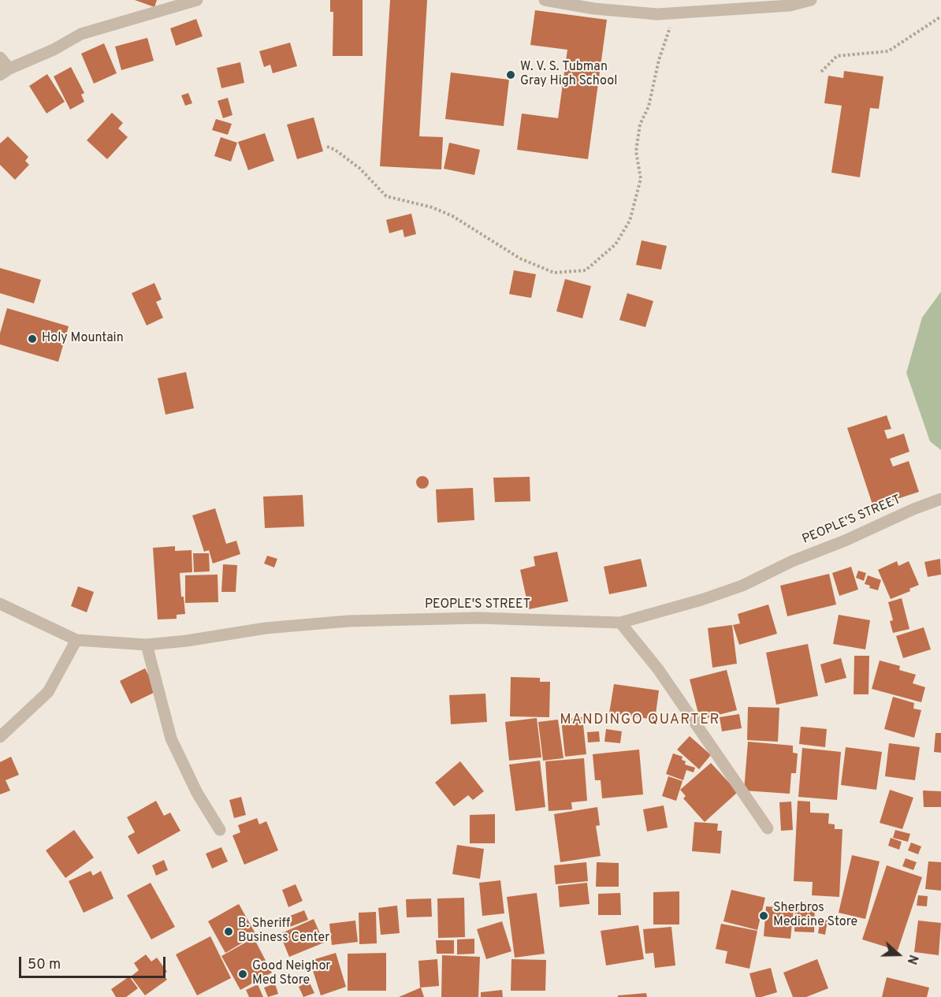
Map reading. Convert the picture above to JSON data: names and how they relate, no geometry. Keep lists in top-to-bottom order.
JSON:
{
  "streets": {
    "street": ["PEOPLE'S STREET"]
  },
  "districts": ["MANDINGO QUARTER"],
  "places": [
    "W. V. S. Tubman Gray High School",
    "Holy Mountain",
    "Sherbros Medicine Store",
    "B. Sheriff Business Center",
    "Good Neighor Med Store"
  ],
  "scale_bar": "50 m",
  "north": "right"
}
